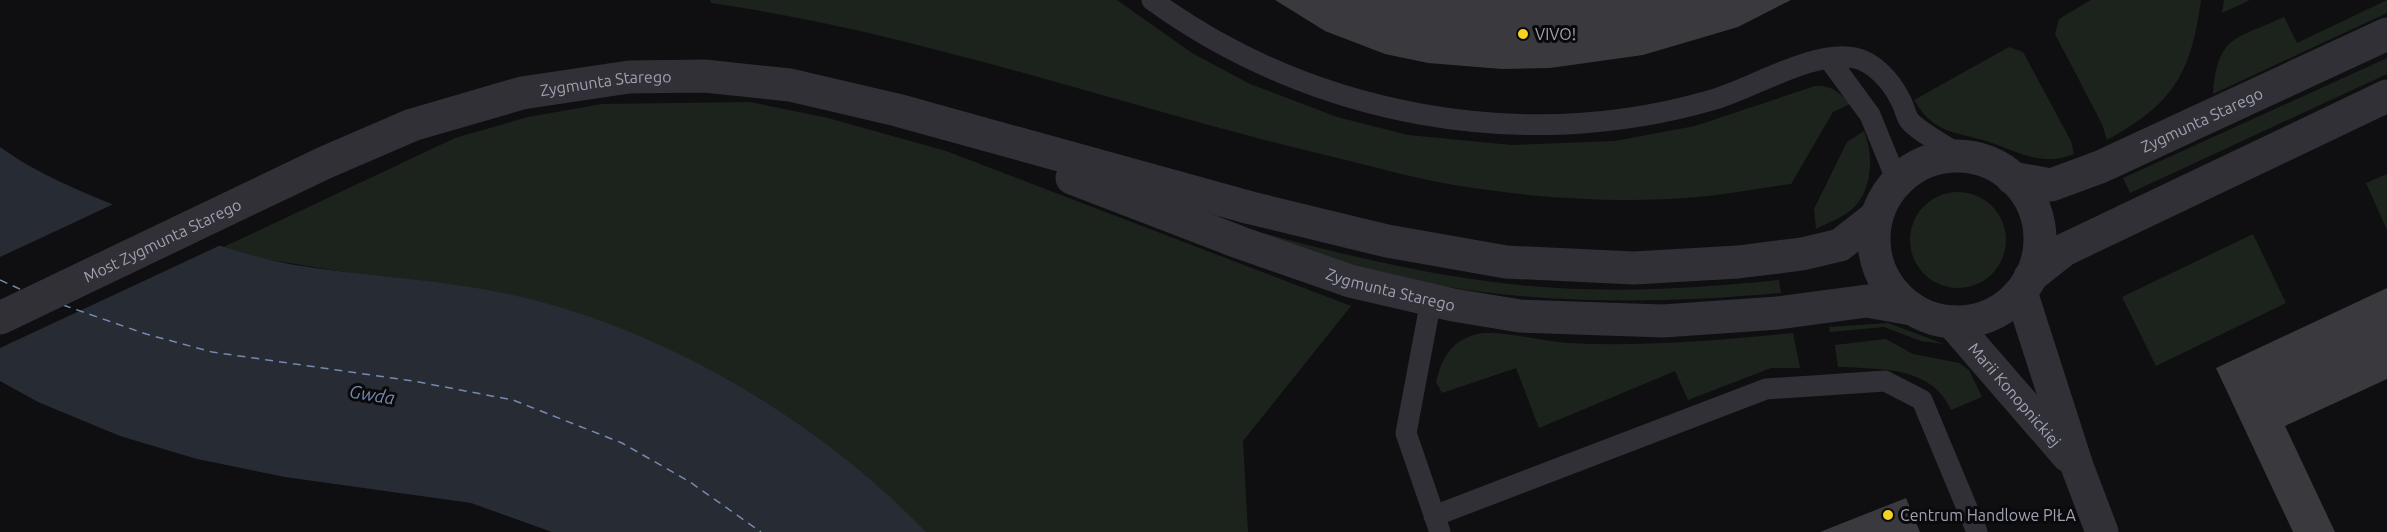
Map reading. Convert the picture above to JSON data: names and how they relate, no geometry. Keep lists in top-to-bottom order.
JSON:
{
  "streets": {
    "street": ["Zygmunta Starego", "Most Zygmunta Starego", "Marii Konopnickiej"]
  },
  "crossings": [
    ["Zygmunta Starego", "Most Zygmunta Starego"],
    ["Zygmunta Starego", "Marii Konopnickiej"]
  ],
  "water": ["Gwda"],
  "places": ["VIVO!", "Centrum Handlowe PIŁA"]
}
